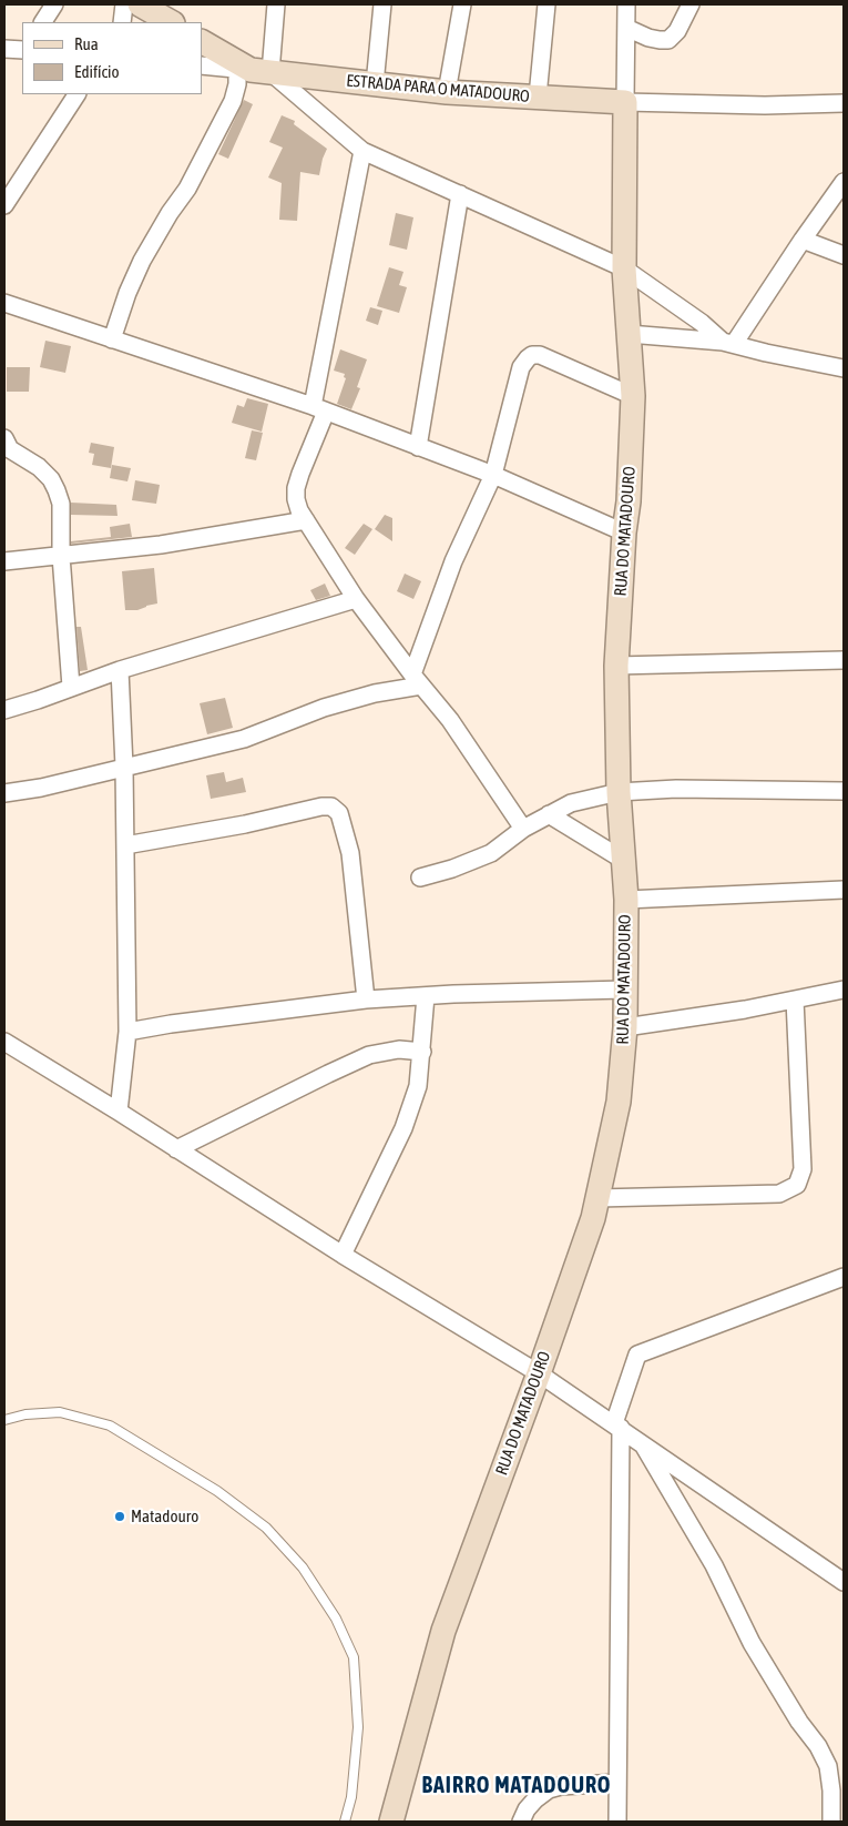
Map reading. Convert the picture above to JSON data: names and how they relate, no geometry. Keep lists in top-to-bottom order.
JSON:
{
  "streets": {
    "street": ["ESTRADA PARA O MATADOURO", "RUA DO MATADOURO"]
  },
  "crossings": [
    ["ESTRADA PARA O MATADOURO", "RUA DO MATADOURO"]
  ],
  "districts": ["BAIRRO MATADOURO"],
  "places": ["Matadouro"],
  "legend": ["Rua", "Edifício"]
}
